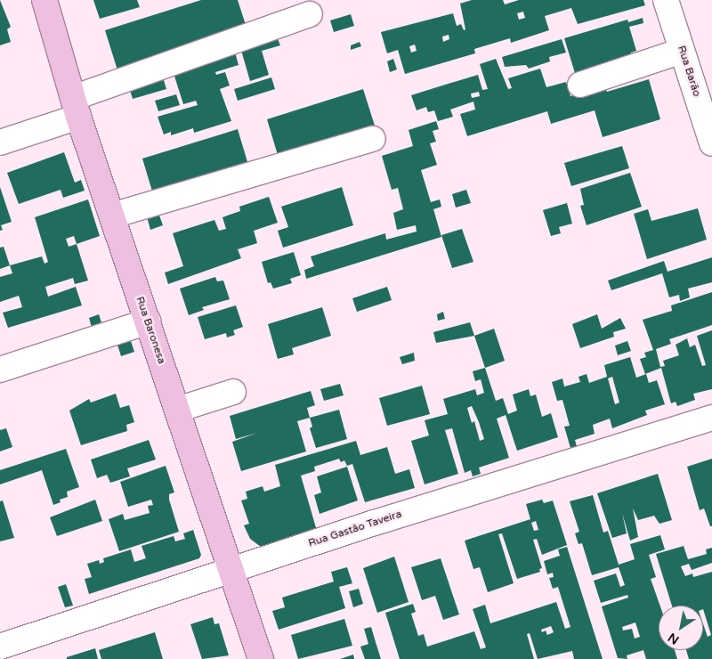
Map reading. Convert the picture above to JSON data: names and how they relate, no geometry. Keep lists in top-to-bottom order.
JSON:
{
  "streets": {
    "main road": ["Rua Baronesa"],
    "street": ["Rua Barão", "Rua Gastão Taveira"]
  },
  "crossings": [
    ["Rua Baronesa", "Rua Gastão Taveira"]
  ],
  "north": "bottom left"
}
